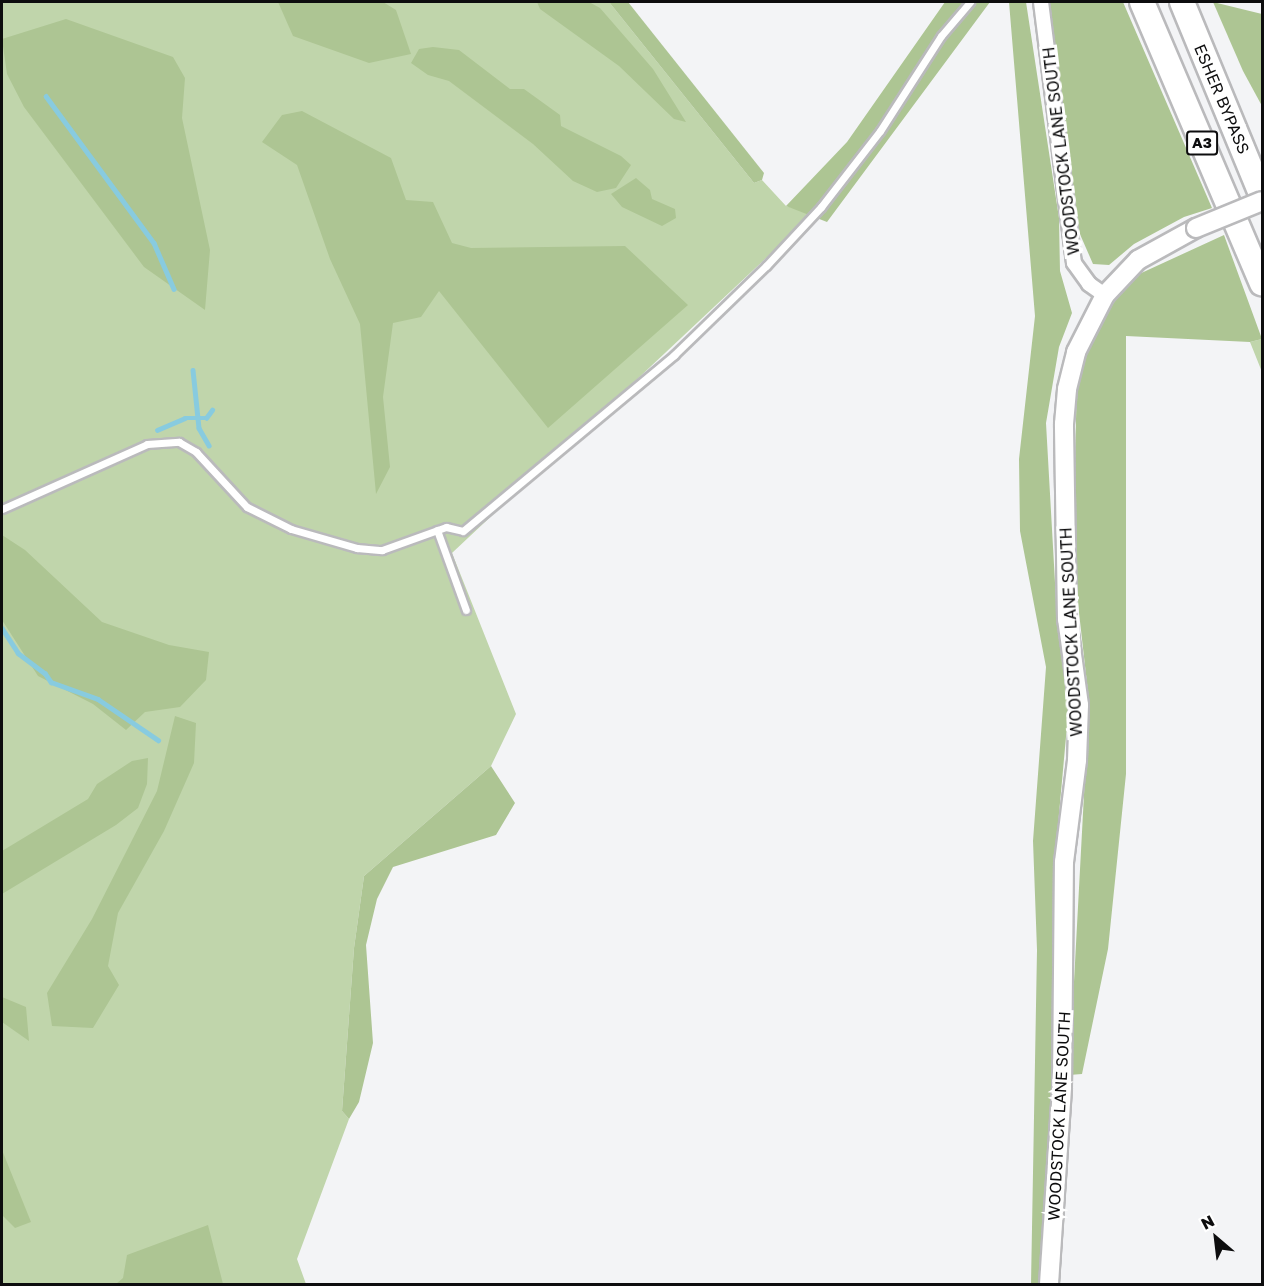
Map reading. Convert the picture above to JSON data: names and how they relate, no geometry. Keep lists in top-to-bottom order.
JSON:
{
  "streets": {
    "highway": ["ESHER BYPASS", "A3"],
    "street": ["WOODSTOCK LANE SOUTH"]
  },
  "north": "top left"
}
